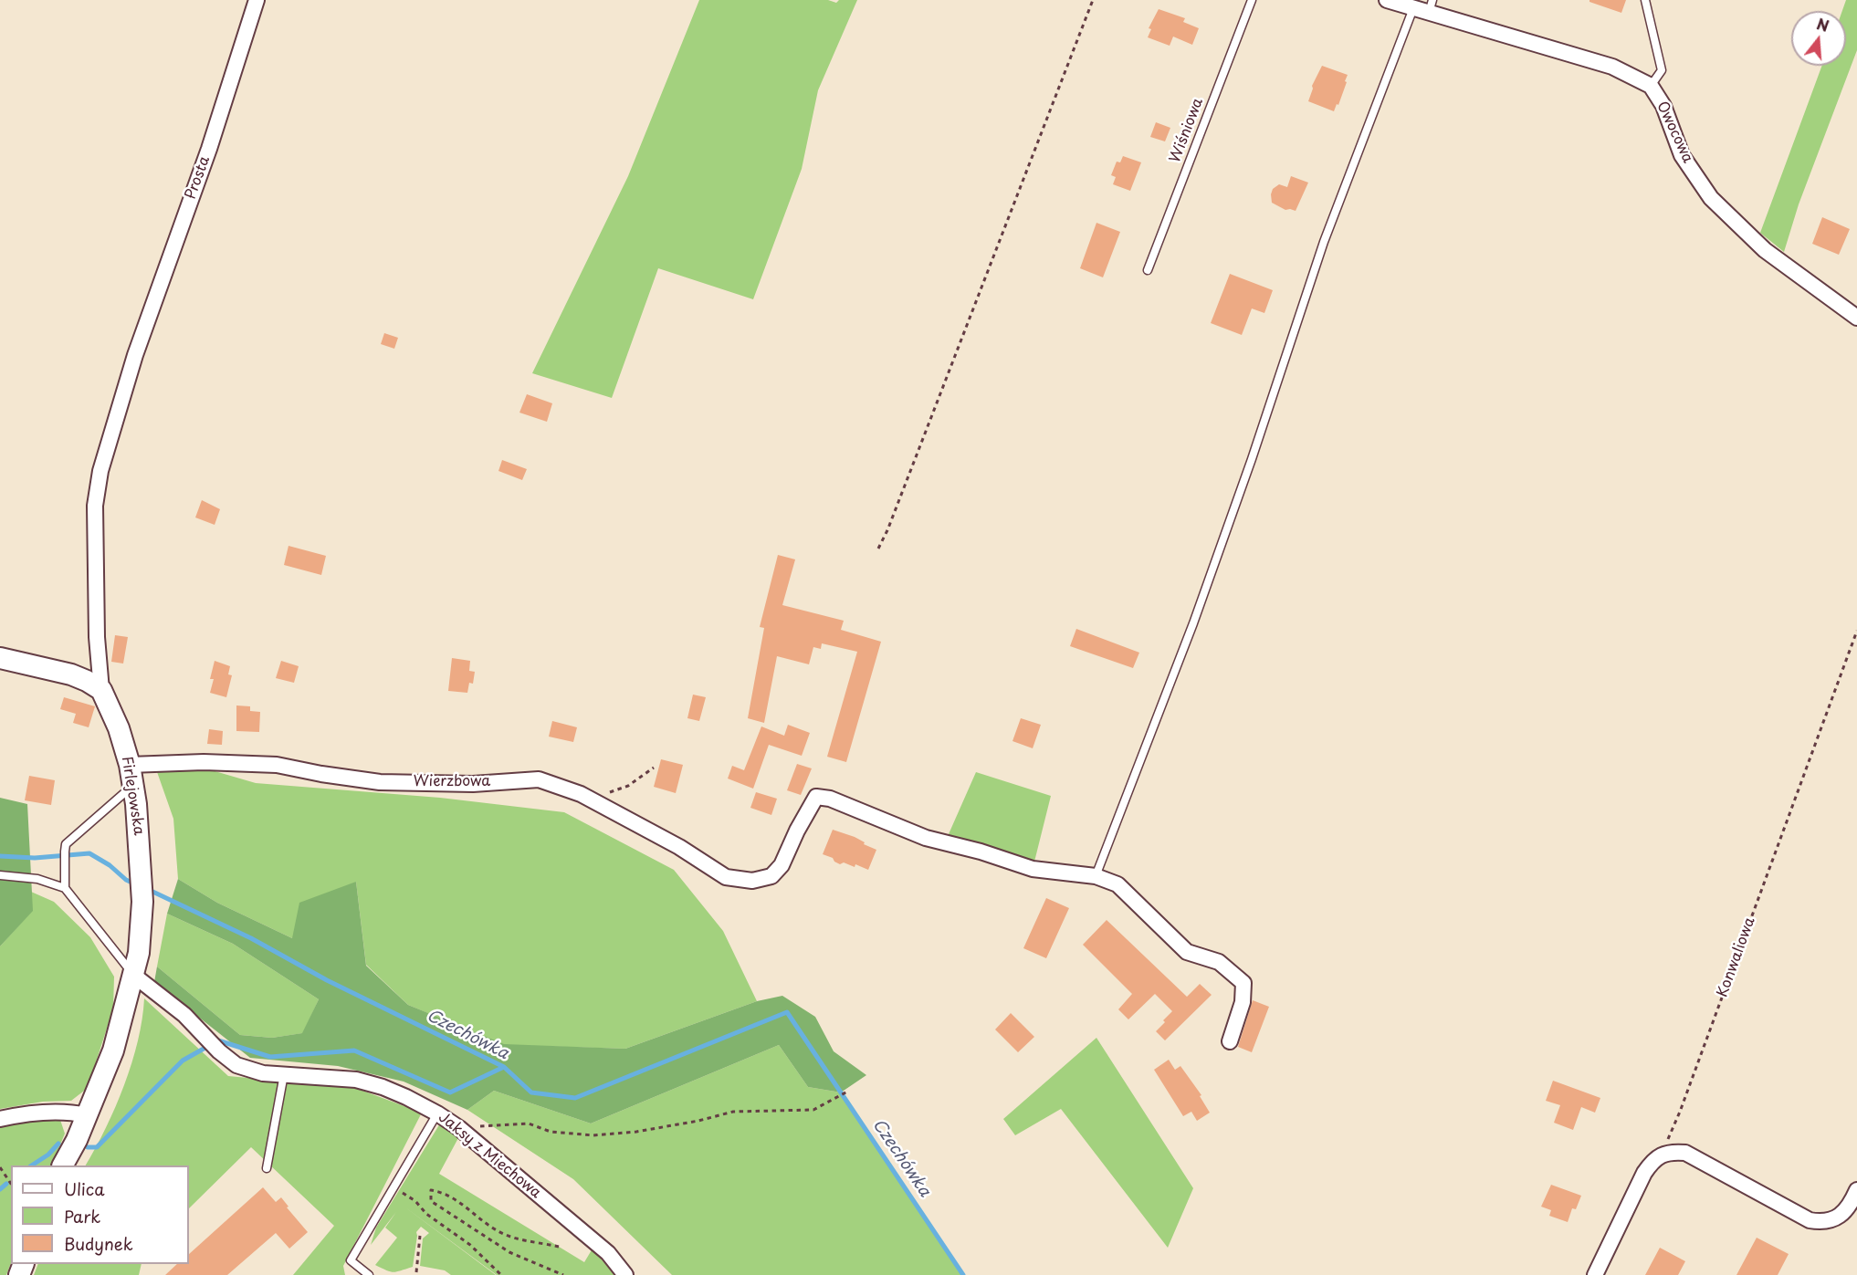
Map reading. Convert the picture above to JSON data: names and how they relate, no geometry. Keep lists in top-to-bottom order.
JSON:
{
  "streets": {
    "street": [
      "Owocowa",
      "Prosta",
      "Wierzbowa",
      "Firlejowska",
      "Jaksy z Miechowa"
    ],
    "lane": ["Wiśniowa"],
    "path": ["Konwaliowa"]
  },
  "crossings": [
    ["Prosta", "Firlejowska"],
    ["Wierzbowa", "Firlejowska"],
    ["Firlejowska", "Jaksy z Miechowa"]
  ],
  "water": ["Czechówka"],
  "legend": ["Ulica", "Park", "Budynek"],
  "north": "top"
}
